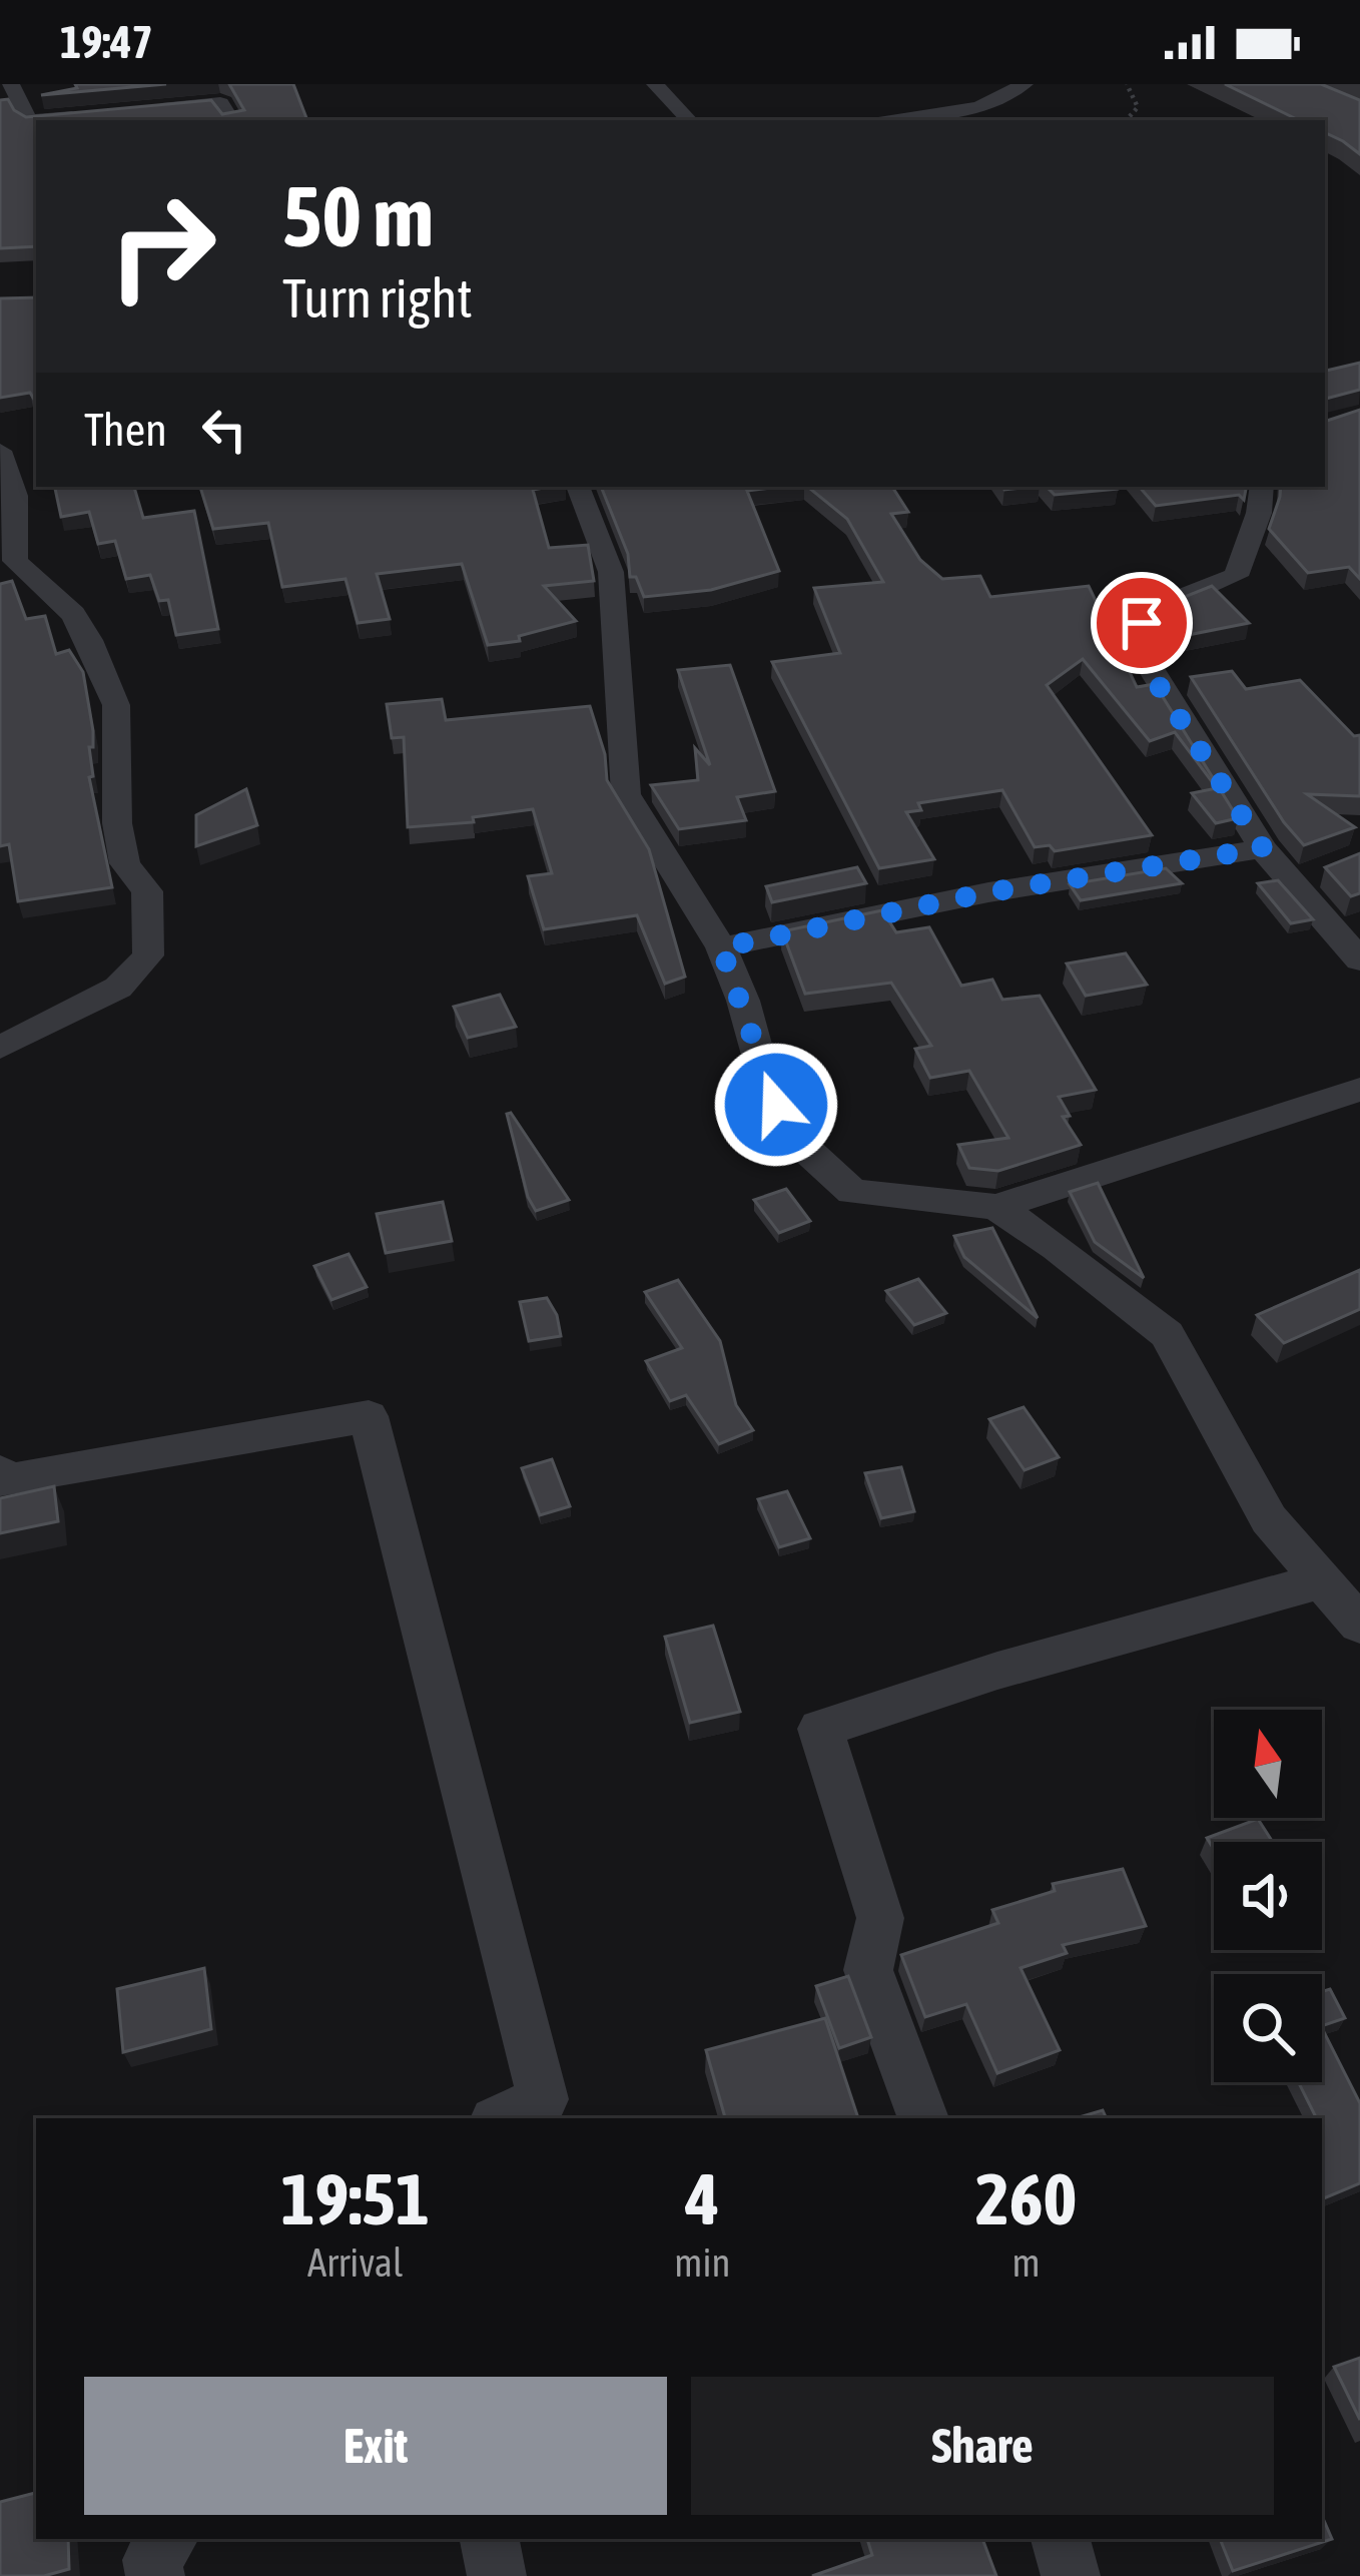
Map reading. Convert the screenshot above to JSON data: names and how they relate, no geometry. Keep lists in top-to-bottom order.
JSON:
{
  "north": "top",
  "page": {
    "status": "19:47",
    "turn": ["50 m", "Turn right"],
    "then": "Then",
    "eta": [
      "19:51",
      "Arrival",
      "4",
      "min",
      "260",
      "m"
    ],
    "buttons": ["Exit", "Share"]
  }
}
